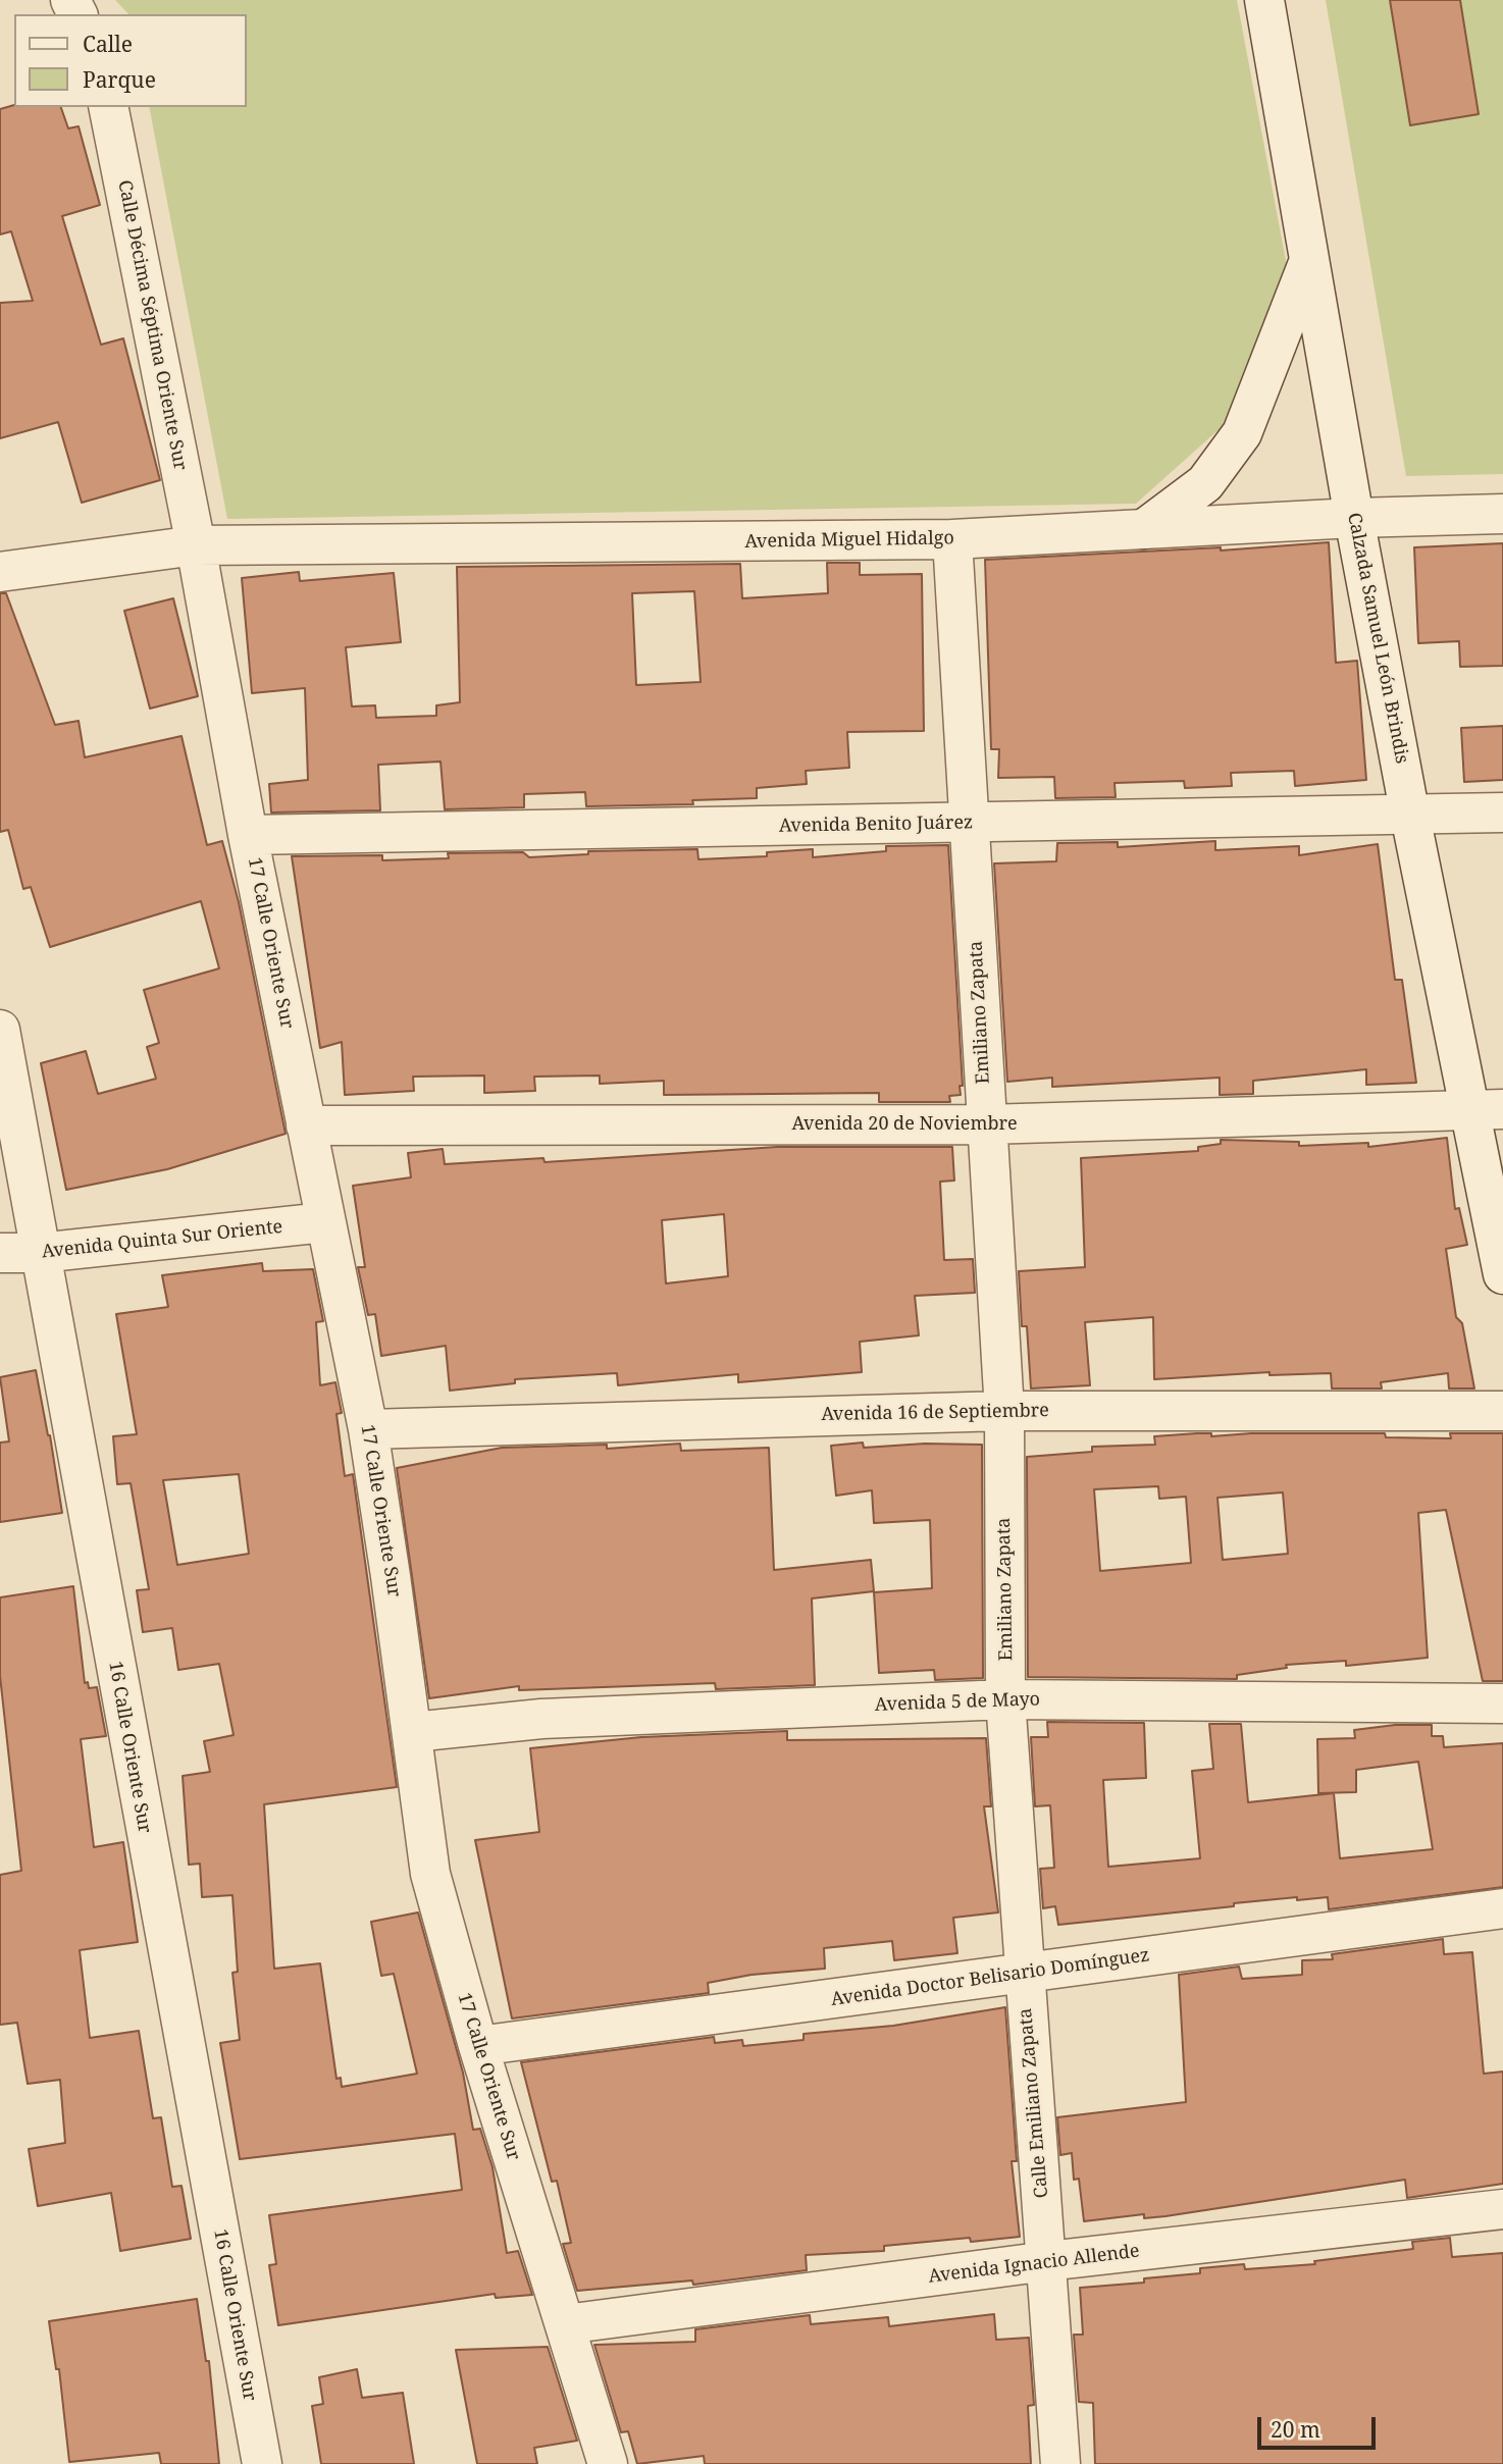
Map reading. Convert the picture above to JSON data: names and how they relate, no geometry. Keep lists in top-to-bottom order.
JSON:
{
  "streets": {
    "street": [
      "Calle Décima Séptima Oriente Sur",
      "Avenida Miguel Hidalgo",
      "Calzada Samuel León Brindis",
      "Avenida Benito Juárez",
      "17 Calle Oriente Sur",
      "Emiliano Zapata",
      "Avenida 20 de Noviembre",
      "Avenida Quinta Sur Oriente",
      "Avenida 16 de Septiembre",
      "Avenida 5 de Mayo",
      "16 Calle Oriente Sur",
      "Avenida Doctor Belisario Domínguez",
      "Calle Emiliano Zapata",
      "Avenida Ignacio Allende"
    ]
  },
  "crossings": [
    ["Calle Décima Séptima Oriente Sur", "Avenida Miguel Hidalgo"],
    ["Calle Décima Séptima Oriente Sur", "17 Calle Oriente Sur"],
    ["Avenida Miguel Hidalgo", "Calzada Samuel León Brindis"],
    ["Avenida Miguel Hidalgo", "17 Calle Oriente Sur"],
    ["Avenida Miguel Hidalgo", "Emiliano Zapata"],
    ["Calzada Samuel León Brindis", "Avenida Benito Juárez"],
    ["Calzada Samuel León Brindis", "Avenida 20 de Noviembre"],
    ["Avenida Benito Juárez", "17 Calle Oriente Sur"],
    ["Avenida Benito Juárez", "Emiliano Zapata"],
    ["17 Calle Oriente Sur", "Avenida 20 de Noviembre"],
    ["17 Calle Oriente Sur", "Avenida Quinta Sur Oriente"],
    ["17 Calle Oriente Sur", "Avenida 16 de Septiembre"],
    ["17 Calle Oriente Sur", "Avenida 5 de Mayo"],
    ["17 Calle Oriente Sur", "Avenida Doctor Belisario Domínguez"],
    ["17 Calle Oriente Sur", "Avenida Ignacio Allende"],
    ["Emiliano Zapata", "Avenida 20 de Noviembre"],
    ["Emiliano Zapata", "Avenida 16 de Septiembre"],
    ["Emiliano Zapata", "Avenida 5 de Mayo"],
    ["Emiliano Zapata", "Calle Emiliano Zapata"],
    ["Avenida Quinta Sur Oriente", "16 Calle Oriente Sur"],
    ["Avenida 5 de Mayo", "Calle Emiliano Zapata"],
    ["Avenida Doctor Belisario Domínguez", "Calle Emiliano Zapata"],
    ["Calle Emiliano Zapata", "Avenida Ignacio Allende"]
  ],
  "legend": ["Calle", "Parque"],
  "scale_bar": "20 m"
}
